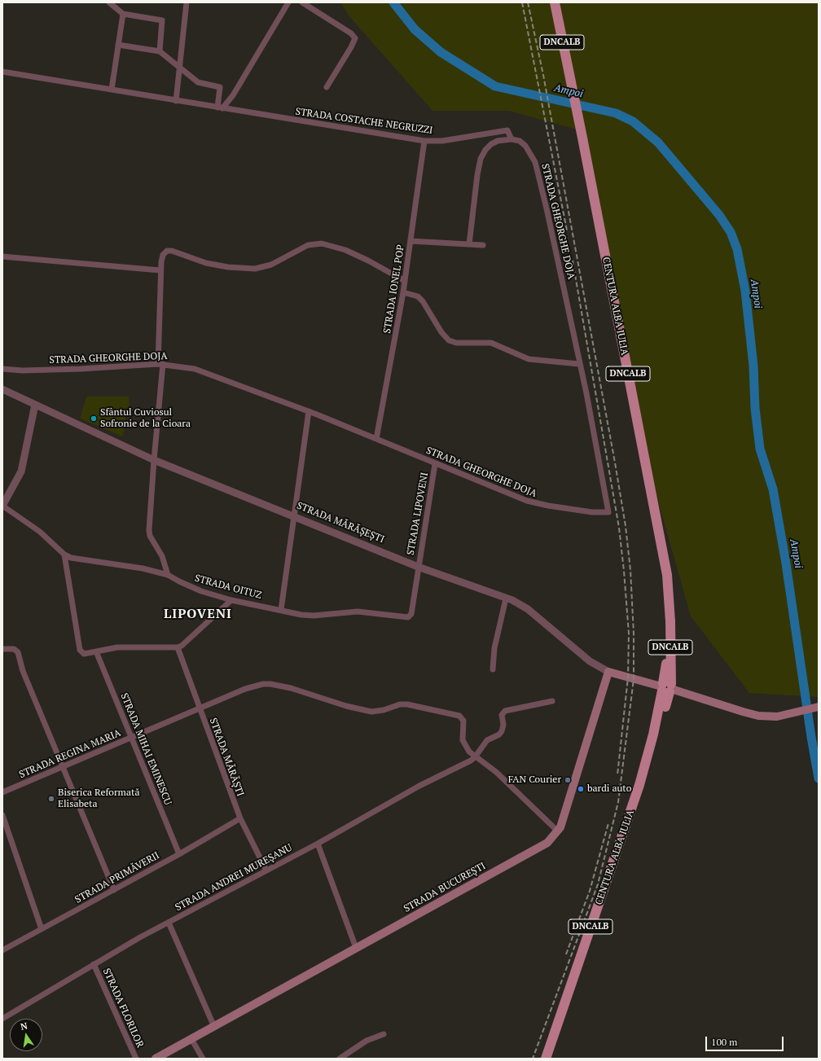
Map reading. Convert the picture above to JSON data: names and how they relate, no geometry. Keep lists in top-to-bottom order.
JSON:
{
  "streets": {
    "main road": [
      "DNCALB",
      "CENTURA ALBA IULIA",
      "STRADA MĂRĂȘEȘTI",
      "STRADA BUCUREȘTI"
    ],
    "street": [
      "STRADA COSTACHE NEGRUZZI",
      "STRADA GHEORGHE DOJA",
      "STRADA IONEL POP",
      "STRADA LIPOVENI",
      "STRADA OITUZ",
      "STRADA MIHAI EMINESCU",
      "STRADA REGINA MARIA",
      "STRADA MĂRĂȘTI",
      "STRADA PRIMĂVERII",
      "STRADA ANDREI MUREȘANU",
      "STRADA FLORILOR"
    ]
  },
  "crossings": [
    ["STRADA COSTACHE NEGRUZZI", "STRADA GHEORGHE DOJA"],
    ["STRADA COSTACHE NEGRUZZI", "STRADA IONEL POP"],
    ["STRADA GHEORGHE DOJA", "STRADA IONEL POP"],
    ["STRADA GHEORGHE DOJA", "STRADA LIPOVENI"],
    ["CENTURA ALBA IULIA", "STRADA MĂRĂȘEȘTI"],
    ["STRADA LIPOVENI", "STRADA MĂRĂȘEȘTI"],
    ["STRADA LIPOVENI", "STRADA OITUZ"],
    ["STRADA MĂRĂȘEȘTI", "STRADA OITUZ"],
    ["STRADA MĂRĂȘEȘTI", "STRADA BUCUREȘTI"],
    ["STRADA MIHAI EMINESCU", "STRADA REGINA MARIA"],
    ["STRADA MIHAI EMINESCU", "STRADA PRIMĂVERII"],
    ["STRADA REGINA MARIA", "STRADA MĂRĂȘTI"],
    ["STRADA REGINA MARIA", "STRADA ANDREI MUREȘANU"],
    ["STRADA MĂRĂȘTI", "STRADA PRIMĂVERII"],
    ["STRADA MĂRĂȘTI", "STRADA ANDREI MUREȘANU"],
    ["STRADA ANDREI MUREȘANU", "STRADA FLORILOR"]
  ],
  "districts": ["LIPOVENI"],
  "water": ["Ampoi"],
  "places": [
    "Sfântul Cuviosul Sofronie de la Cioara",
    "FAN Courier",
    "bardi auto",
    "Biserica Reformată Elisabeta"
  ],
  "scale_bar": "100 m",
  "north": "top"
}
